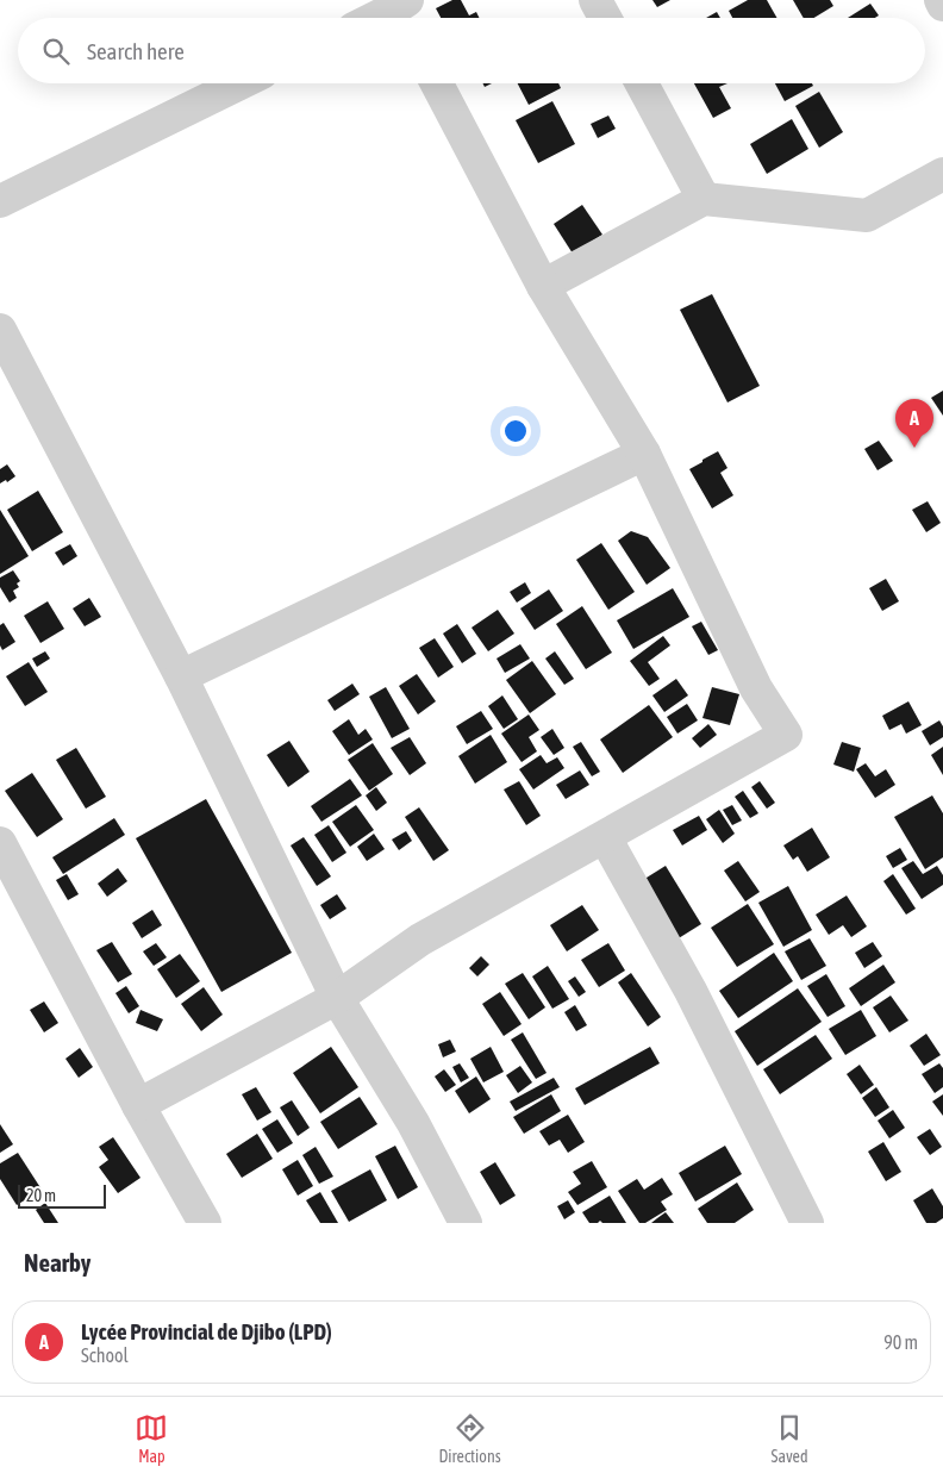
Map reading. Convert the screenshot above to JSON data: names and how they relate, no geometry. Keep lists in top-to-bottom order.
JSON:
{
  "scale_bar": "20 m",
  "page": {
    "search": "Search here",
    "pins": "A",
    "scale": "20 m",
    "heading": "Nearby",
    "list": [
      {
        "mark": "A",
        "name": "Lycée Provincial de Djibo (LPD)",
        "note": "School",
        "value": "90 m"
      }
    ],
    "nav": ["Map", "Directions", "Saved"]
  }
}
